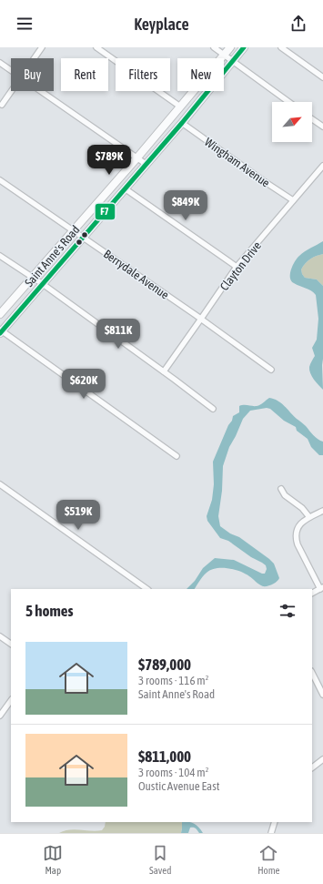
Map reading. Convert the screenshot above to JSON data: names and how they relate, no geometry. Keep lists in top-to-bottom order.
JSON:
{
  "streets": {
    "main road": ["Saint Anne's Road"],
    "street": ["Wingham Avenue", "Clayton Drive", "Berrydale Avenue"]
  },
  "crossings": [
    ["Wingham Avenue", "Saint Anne's Road"],
    ["Wingham Avenue", "Clayton Drive"],
    ["Saint Anne's Road", "Berrydale Avenue"],
    ["Clayton Drive", "Berrydale Avenue"]
  ],
  "lines": ["transit line F7"],
  "north": "top right",
  "page": {
    "header": "Keyplace",
    "chip": [
      "Buy",
      "Rent",
      "Filters",
      "New"
    ],
    "price": [
      "$789K",
      "$849K",
      "$811K",
      "$620K",
      "$519K"
    ],
    "heading": "5 homes",
    "list": [
      {
        "name": "$789,000",
        "note": "3 rooms · 116 m² · Saint Anne's Road"
      },
      {
        "name": "$811,000",
        "note": "3 rooms · 104 m² · Oustic Avenue East"
      }
    ],
    "tabs": ["Map", "Saved", "Home"]
  }
}
